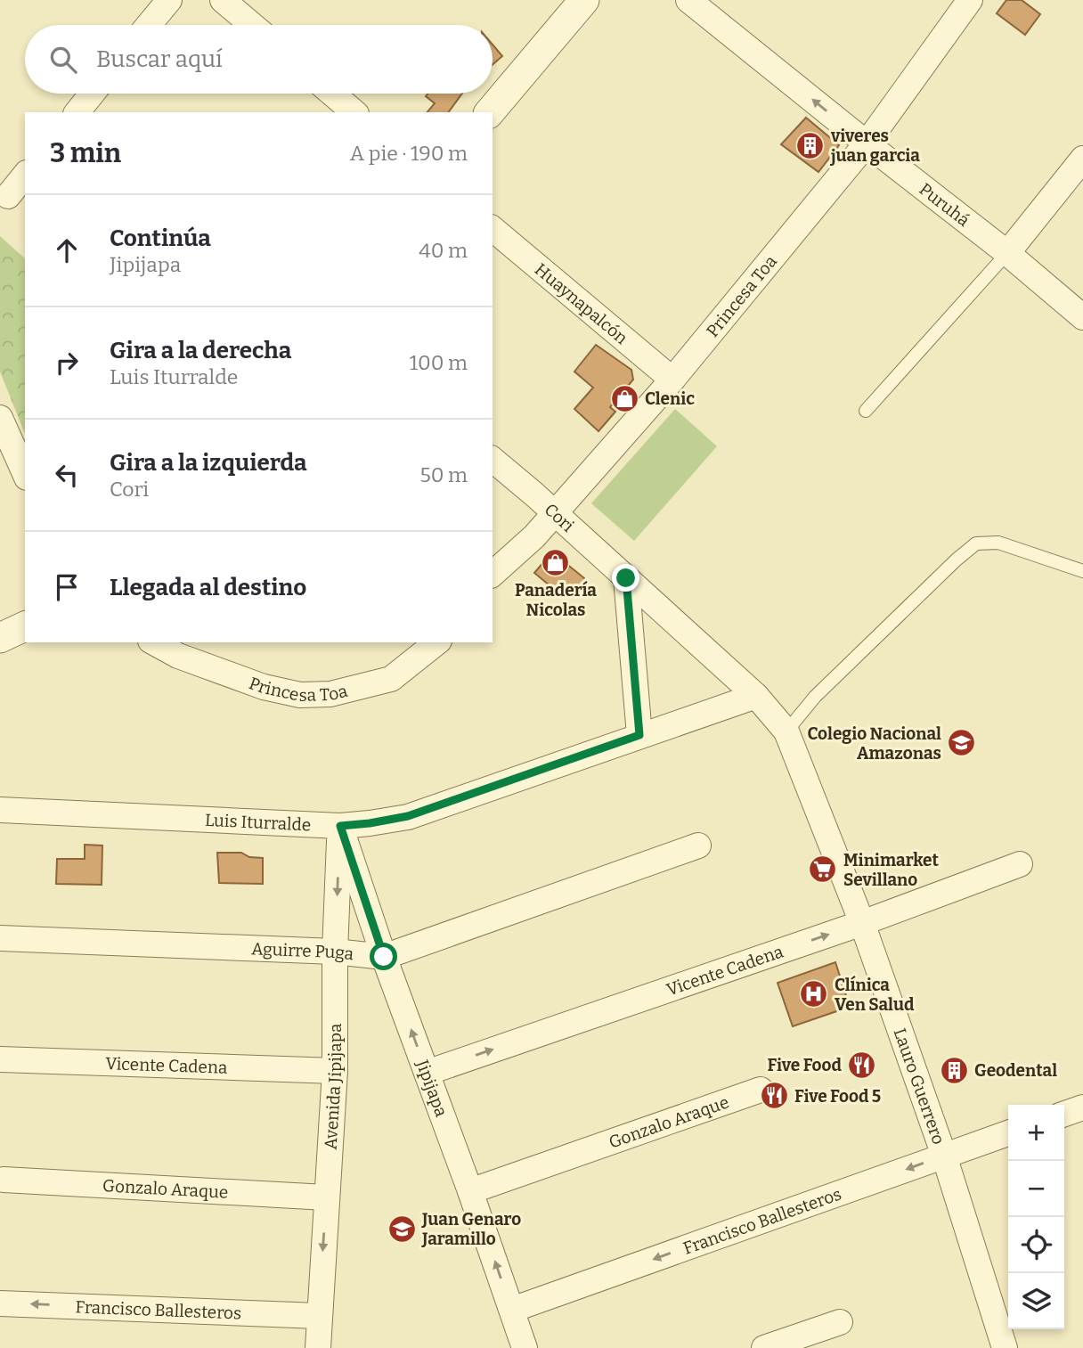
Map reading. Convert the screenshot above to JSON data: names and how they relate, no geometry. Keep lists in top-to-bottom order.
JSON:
{
  "streets": {
    "street": [
      "Puruhá",
      "Princesa Toa",
      "Huaynapalcón",
      "Cori",
      "Luis Iturralde",
      "Aguirre Puga",
      "Vicente Cadena",
      "Lauro Guerrero",
      "Avenida Jipijapa",
      "Jipijapa",
      "Gonzalo Araque",
      "Francisco Ballesteros"
    ]
  },
  "crossings": [
    ["Puruhá", "Princesa Toa"],
    ["Princesa Toa", "Huaynapalcón"],
    ["Princesa Toa", "Cori"],
    ["Cori", "Luis Iturralde"],
    ["Cori", "Lauro Guerrero"],
    ["Luis Iturralde", "Lauro Guerrero"],
    ["Luis Iturralde", "Avenida Jipijapa"],
    ["Luis Iturralde", "Jipijapa"],
    ["Aguirre Puga", "Avenida Jipijapa"],
    ["Aguirre Puga", "Jipijapa"],
    ["Vicente Cadena", "Lauro Guerrero"],
    ["Vicente Cadena", "Avenida Jipijapa"],
    ["Vicente Cadena", "Jipijapa"],
    ["Lauro Guerrero", "Francisco Ballesteros"],
    ["Avenida Jipijapa", "Jipijapa"],
    ["Avenida Jipijapa", "Gonzalo Araque"],
    ["Avenida Jipijapa", "Francisco Ballesteros"],
    ["Jipijapa", "Gonzalo Araque"],
    ["Jipijapa", "Francisco Ballesteros"]
  ],
  "one_way": [
    "Puruhá",
    "Vicente Cadena",
    "Avenida Jipijapa",
    "Jipijapa",
    "Francisco Ballesteros"
  ],
  "places": {
    "building": ["viveres juan garcia", "Geodental"],
    "shop": ["Clenic", "Panadería Nicolas"],
    "school or university": ["Colegio Nacional Amazonas", "Juan Genaro Jaramillo"],
    "supermarket": ["Minimarket Sevillano"],
    "hospital": ["Clínica Ven Salud"],
    "restaurant": ["Five Food", "Five Food 5"]
  },
  "page": {
    "search": "Buscar aquí",
    "heading": ["3 min", "A pie · 190 m"],
    "list": [
      ["Continúa", "Jipijapa", "40 m"],
      ["Gira a la derecha", "Luis Iturralde", "100 m"],
      ["Gira a la izquierda", "Cori", "50 m"],
      "Llegada al destino"
    ],
    "map_buttons": ["+", "−"]
  }
}
